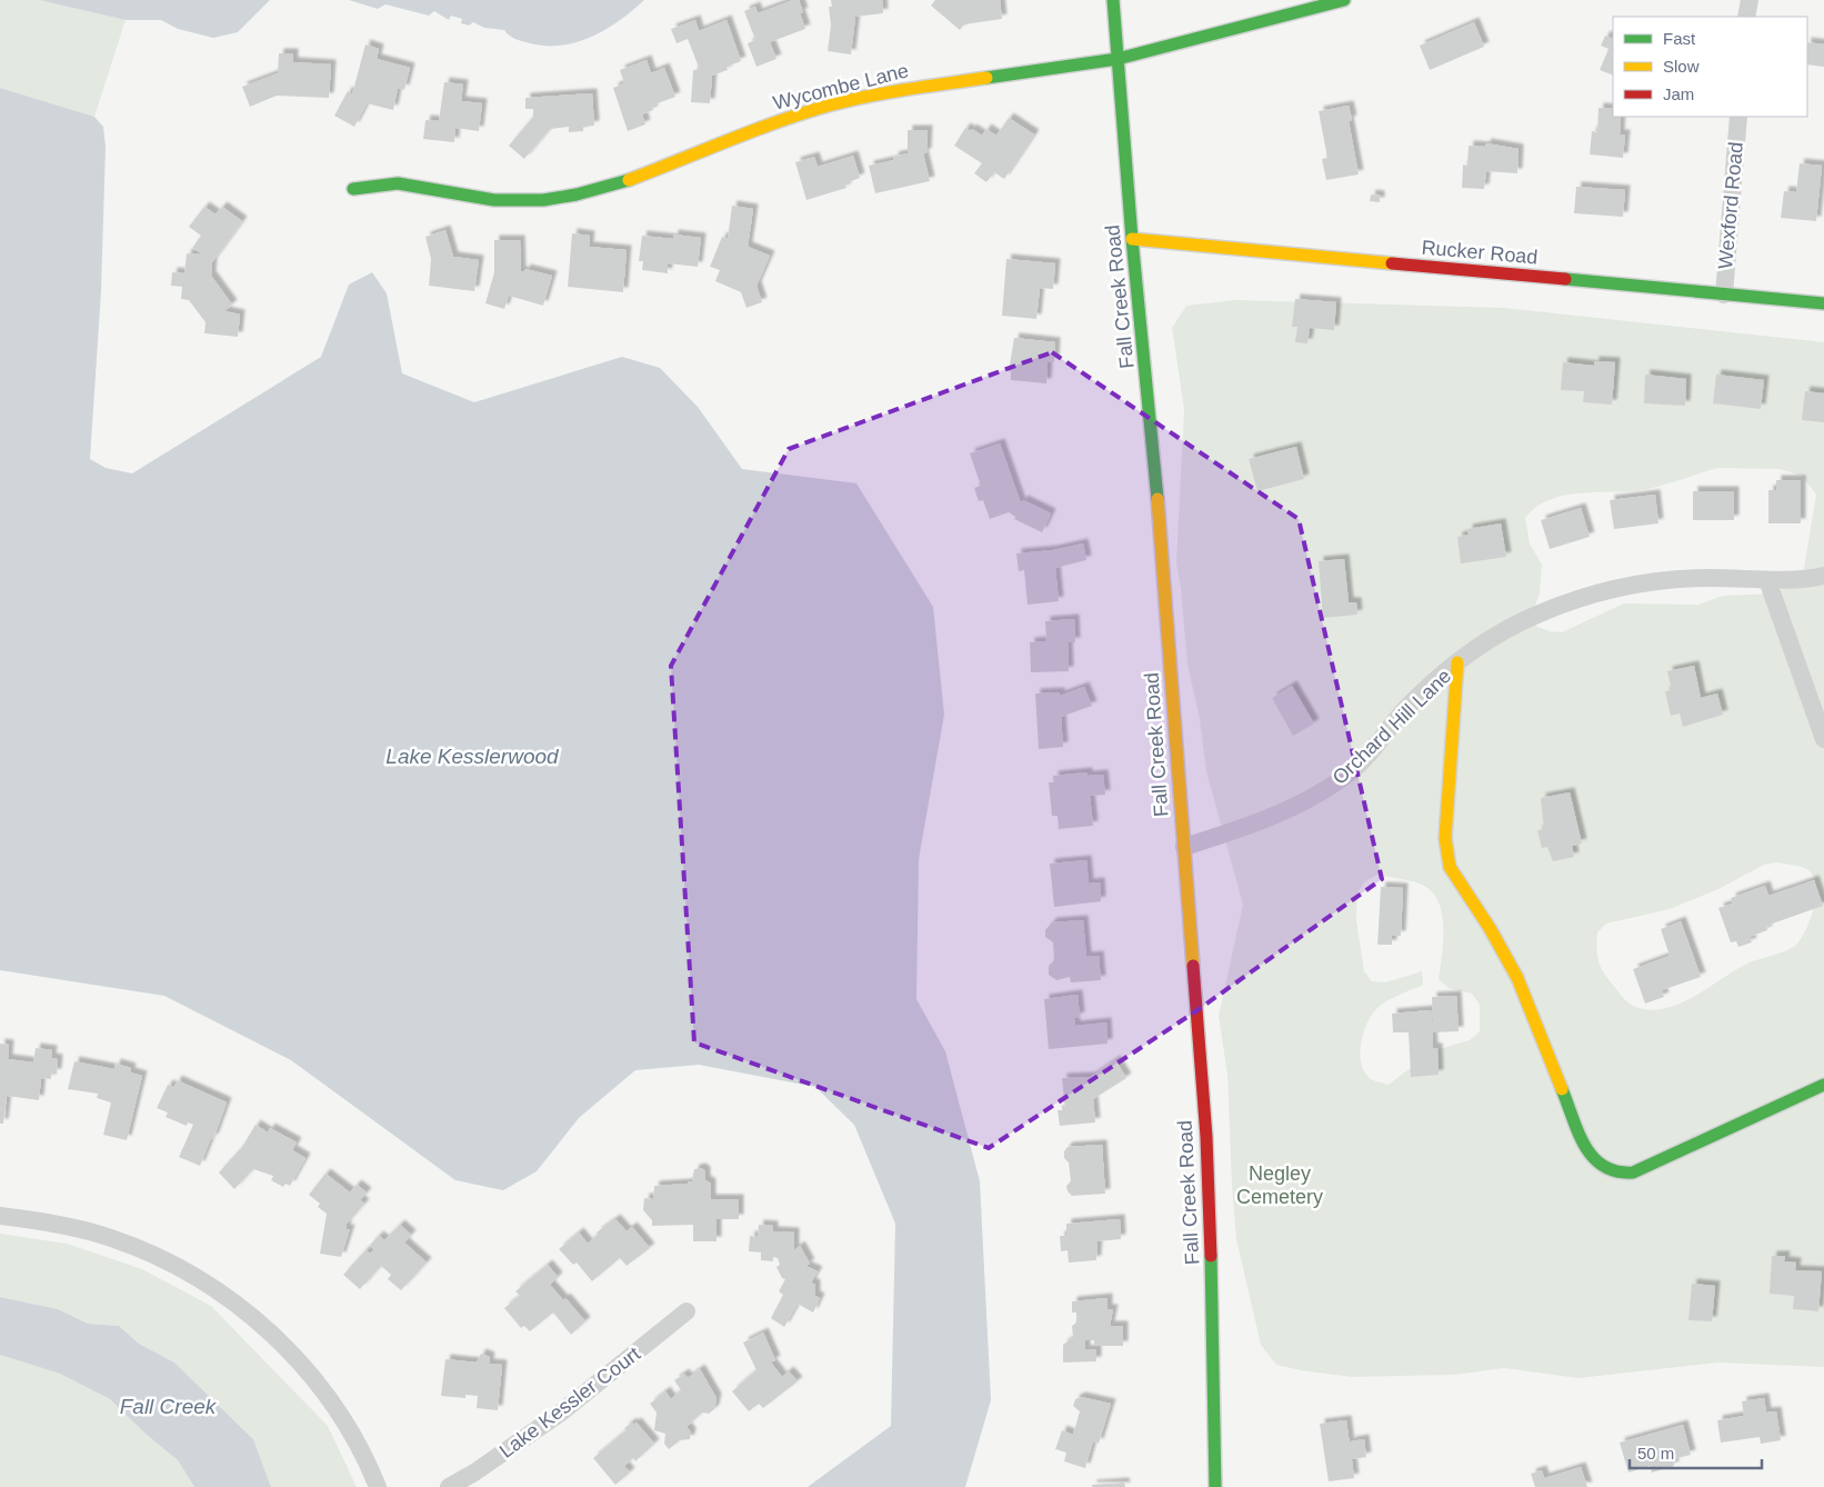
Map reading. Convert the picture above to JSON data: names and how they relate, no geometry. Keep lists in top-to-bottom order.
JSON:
{
  "streets": {
    "street": [
      "Wycombe Lane",
      "Wexford Road",
      "Rucker Road",
      "Fall Creek Road",
      "Orchard Hill Lane",
      "Lake Kessler Court"
    ]
  },
  "crossings": [
    ["Wycombe Lane", "Fall Creek Road"],
    ["Wexford Road", "Rucker Road"],
    ["Rucker Road", "Fall Creek Road"],
    ["Fall Creek Road", "Orchard Hill Lane"]
  ],
  "water": ["Lake Kesslerwood", "Fall Creek"],
  "parks": ["Negley Cemetery"],
  "legend": ["Fast", "Slow", "Jam"],
  "scale_bar": "50 m"
}
